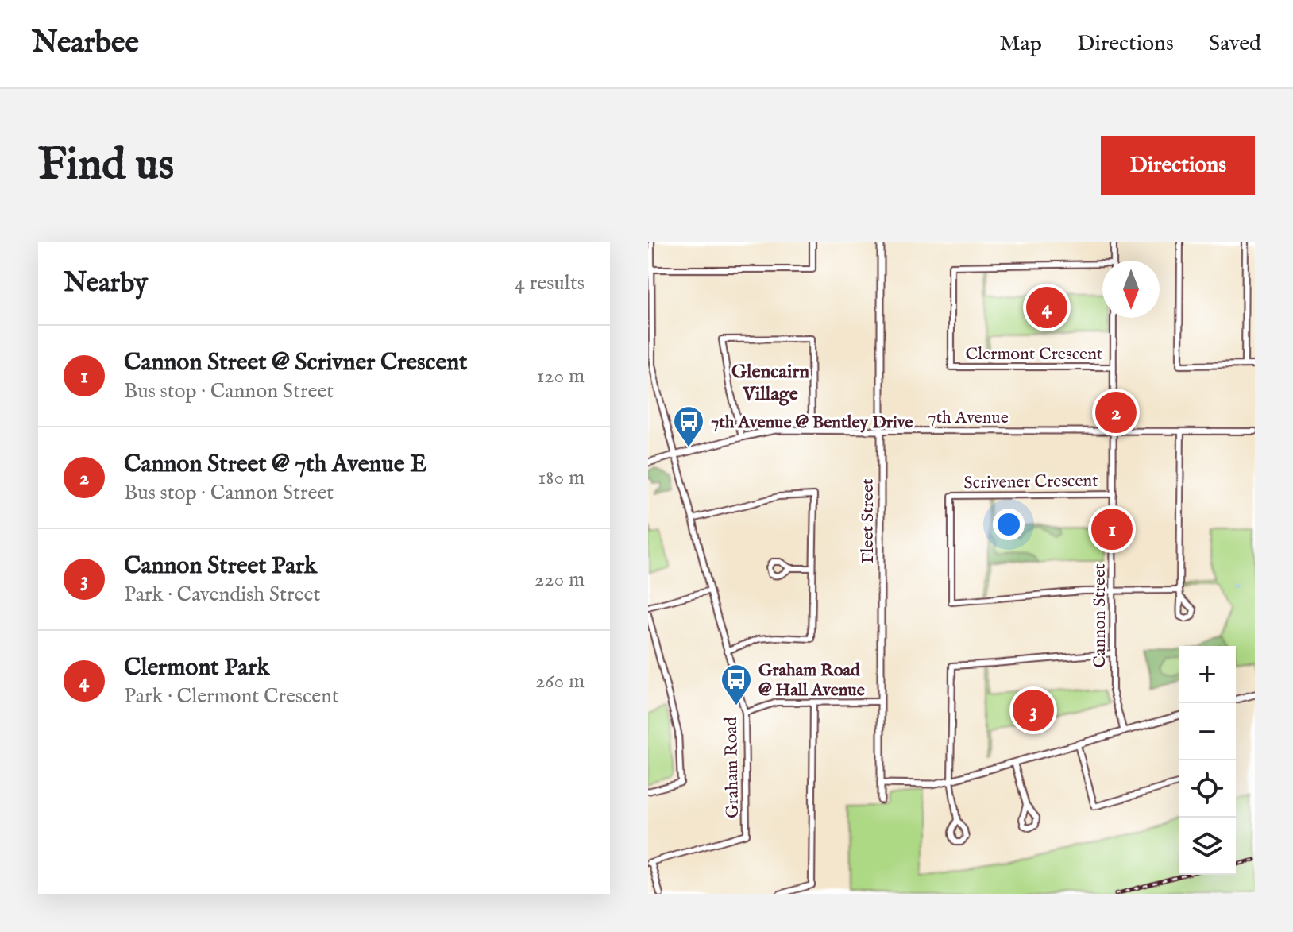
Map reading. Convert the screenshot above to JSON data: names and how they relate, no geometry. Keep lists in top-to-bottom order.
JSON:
{
  "streets": {
    "street": [
      "Clermont Crescent",
      "7th Avenue",
      "Scrivener Crescent",
      "Fleet Street",
      "Cannon Street",
      "Graham Road"
    ]
  },
  "crossings": [
    ["Clermont Crescent", "Cannon Street"],
    ["7th Avenue", "Fleet Street"],
    ["7th Avenue", "Cannon Street"],
    ["7th Avenue", "Graham Road"],
    ["Scrivener Crescent", "Cannon Street"]
  ],
  "districts": ["Glencairn Village"],
  "places": {
    "bus stop": ["7th Avenue @ Bentley Drive", "Graham Road @ Hall Avenue"]
  },
  "north": "bottom",
  "page": {
    "header": "Nearbee",
    "nav": ["Map", "Directions", "Saved"],
    "buttons": "Directions",
    "title": "Find us",
    "heading": ["Nearby", "4 results"],
    "pins": [
      "4",
      "2",
      "1",
      "3"
    ],
    "list": [
      {
        "mark": "1",
        "name": "Cannon Street @ Scrivner Crescent",
        "note": "Bus stop · Cannon Street",
        "value": "120 m"
      },
      {
        "mark": "2",
        "name": "Cannon Street @ 7th Avenue E",
        "note": "Bus stop · Cannon Street",
        "value": "180 m"
      },
      {
        "mark": "3",
        "name": "Cannon Street Park",
        "note": "Park · Cavendish Street",
        "value": "220 m"
      },
      {
        "mark": "4",
        "name": "Clermont Park",
        "note": "Park · Clermont Crescent",
        "value": "260 m"
      }
    ],
    "map_buttons": ["+", "−"]
  }
}
